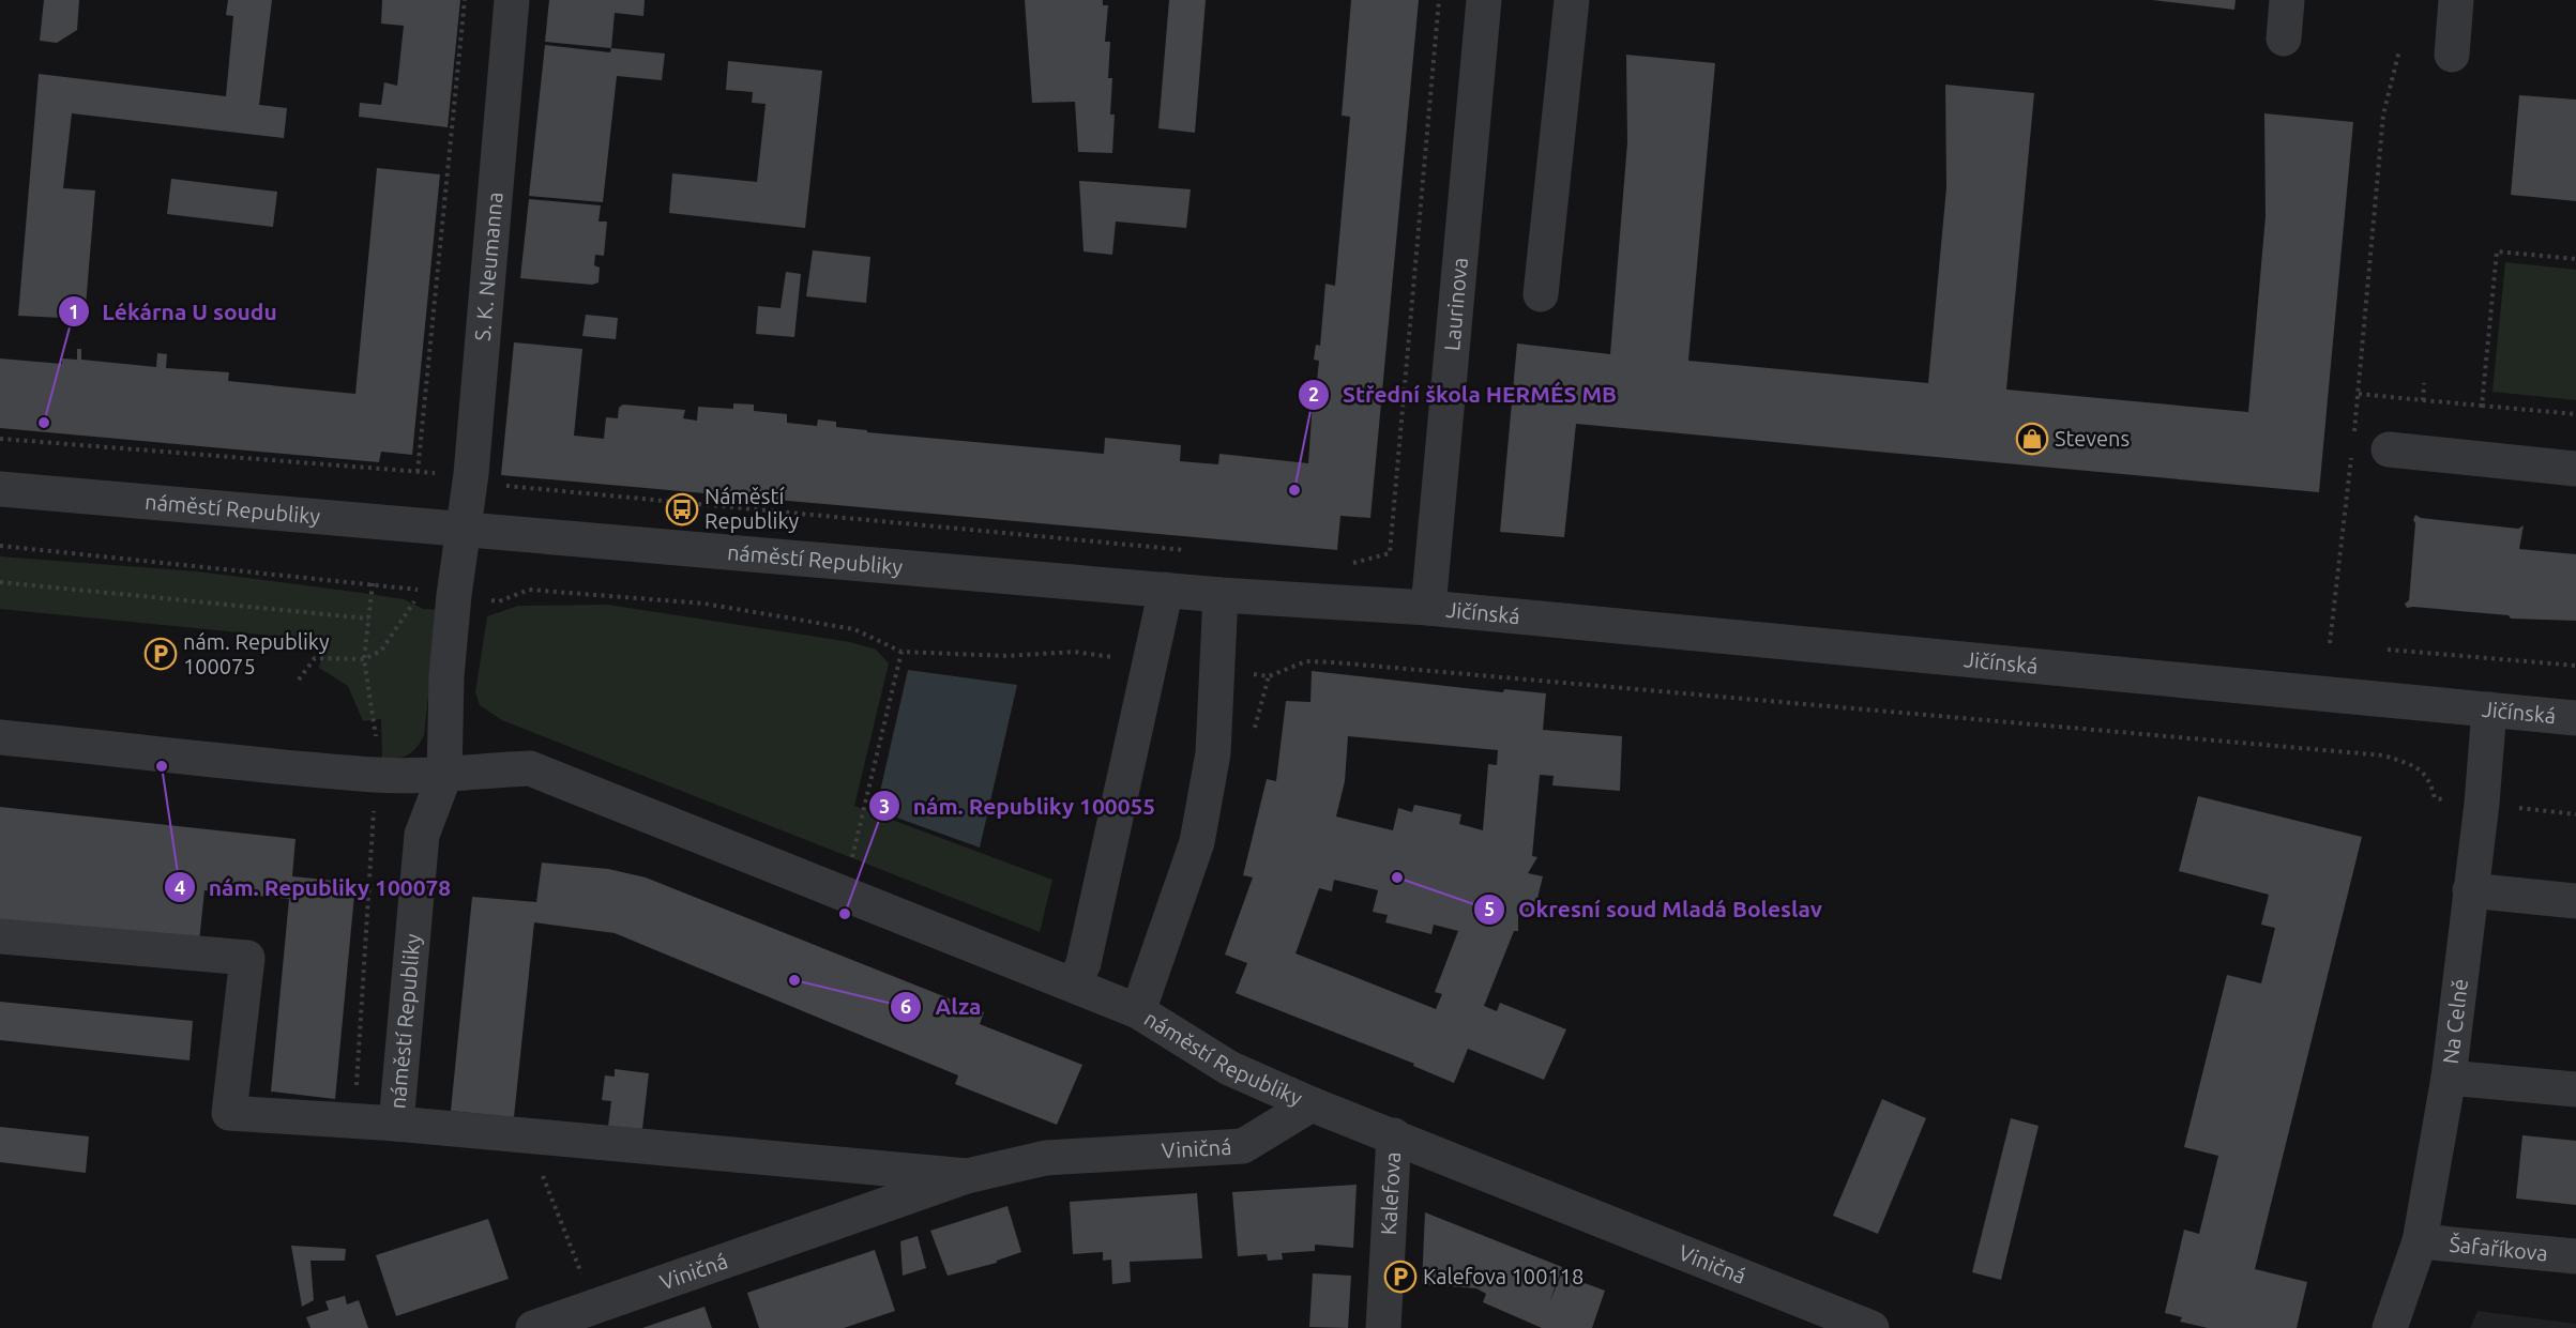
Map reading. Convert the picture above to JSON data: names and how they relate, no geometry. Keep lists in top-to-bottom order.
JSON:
{
  "streets": {
    "street": [
      "S. K. Neumanna",
      "Laurinova",
      "náměstí Republiky",
      "Jičínská",
      "Na Celně",
      "Viničná",
      "Kalefova",
      "Šafaříkova"
    ]
  },
  "crossings": [
    ["S. K. Neumanna", "náměstí Republiky"],
    ["Laurinova", "náměstí Republiky"],
    ["Laurinova", "Jičínská"],
    ["náměstí Republiky", "Jičínská"],
    ["náměstí Republiky", "Viničná"],
    ["Jičínská", "Na Celně"],
    ["Na Celně", "Šafaříkova"],
    ["Viničná", "Kalefova"]
  ],
  "places": {
    "other": [
      "Lékárna U soudu",
      "Střední škola HERMÉS MB",
      "nám. Republiky 100078",
      "Okresní soud Mladá Boleslav",
      "nám. Republiky 100055",
      "Alza"
    ],
    "shop": ["Stevens"],
    "bus stop": ["Náměstí Republiky"],
    "parking": ["nám. Republiky 100075", "Kalefova 100118"]
  }
}
